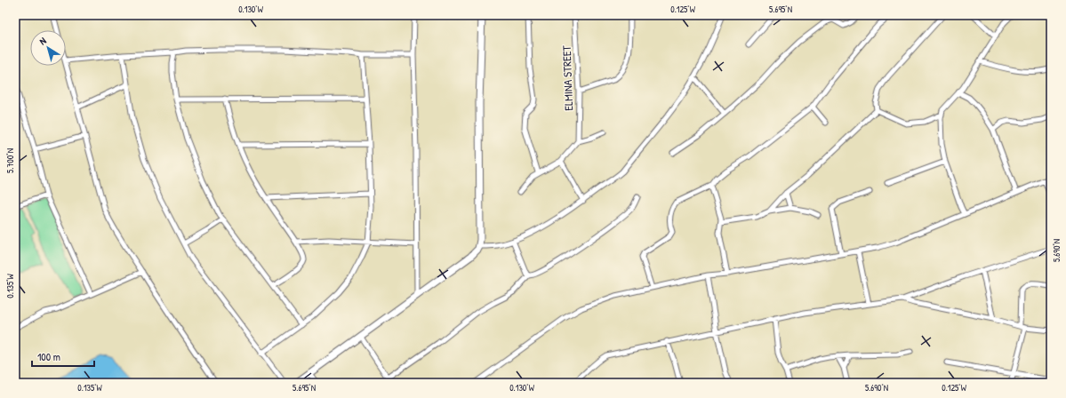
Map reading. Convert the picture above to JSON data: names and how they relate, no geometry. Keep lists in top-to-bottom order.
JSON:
{
  "streets": {
    "street": ["ELMINA STREET"]
  },
  "scale_bar": "100 m",
  "north": "top left",
  "coordinates": [
    "0.130°W",
    "0.125°W",
    "5.695°N",
    "5.700°N",
    "5.690°N",
    "0.135°W"
  ]
}
